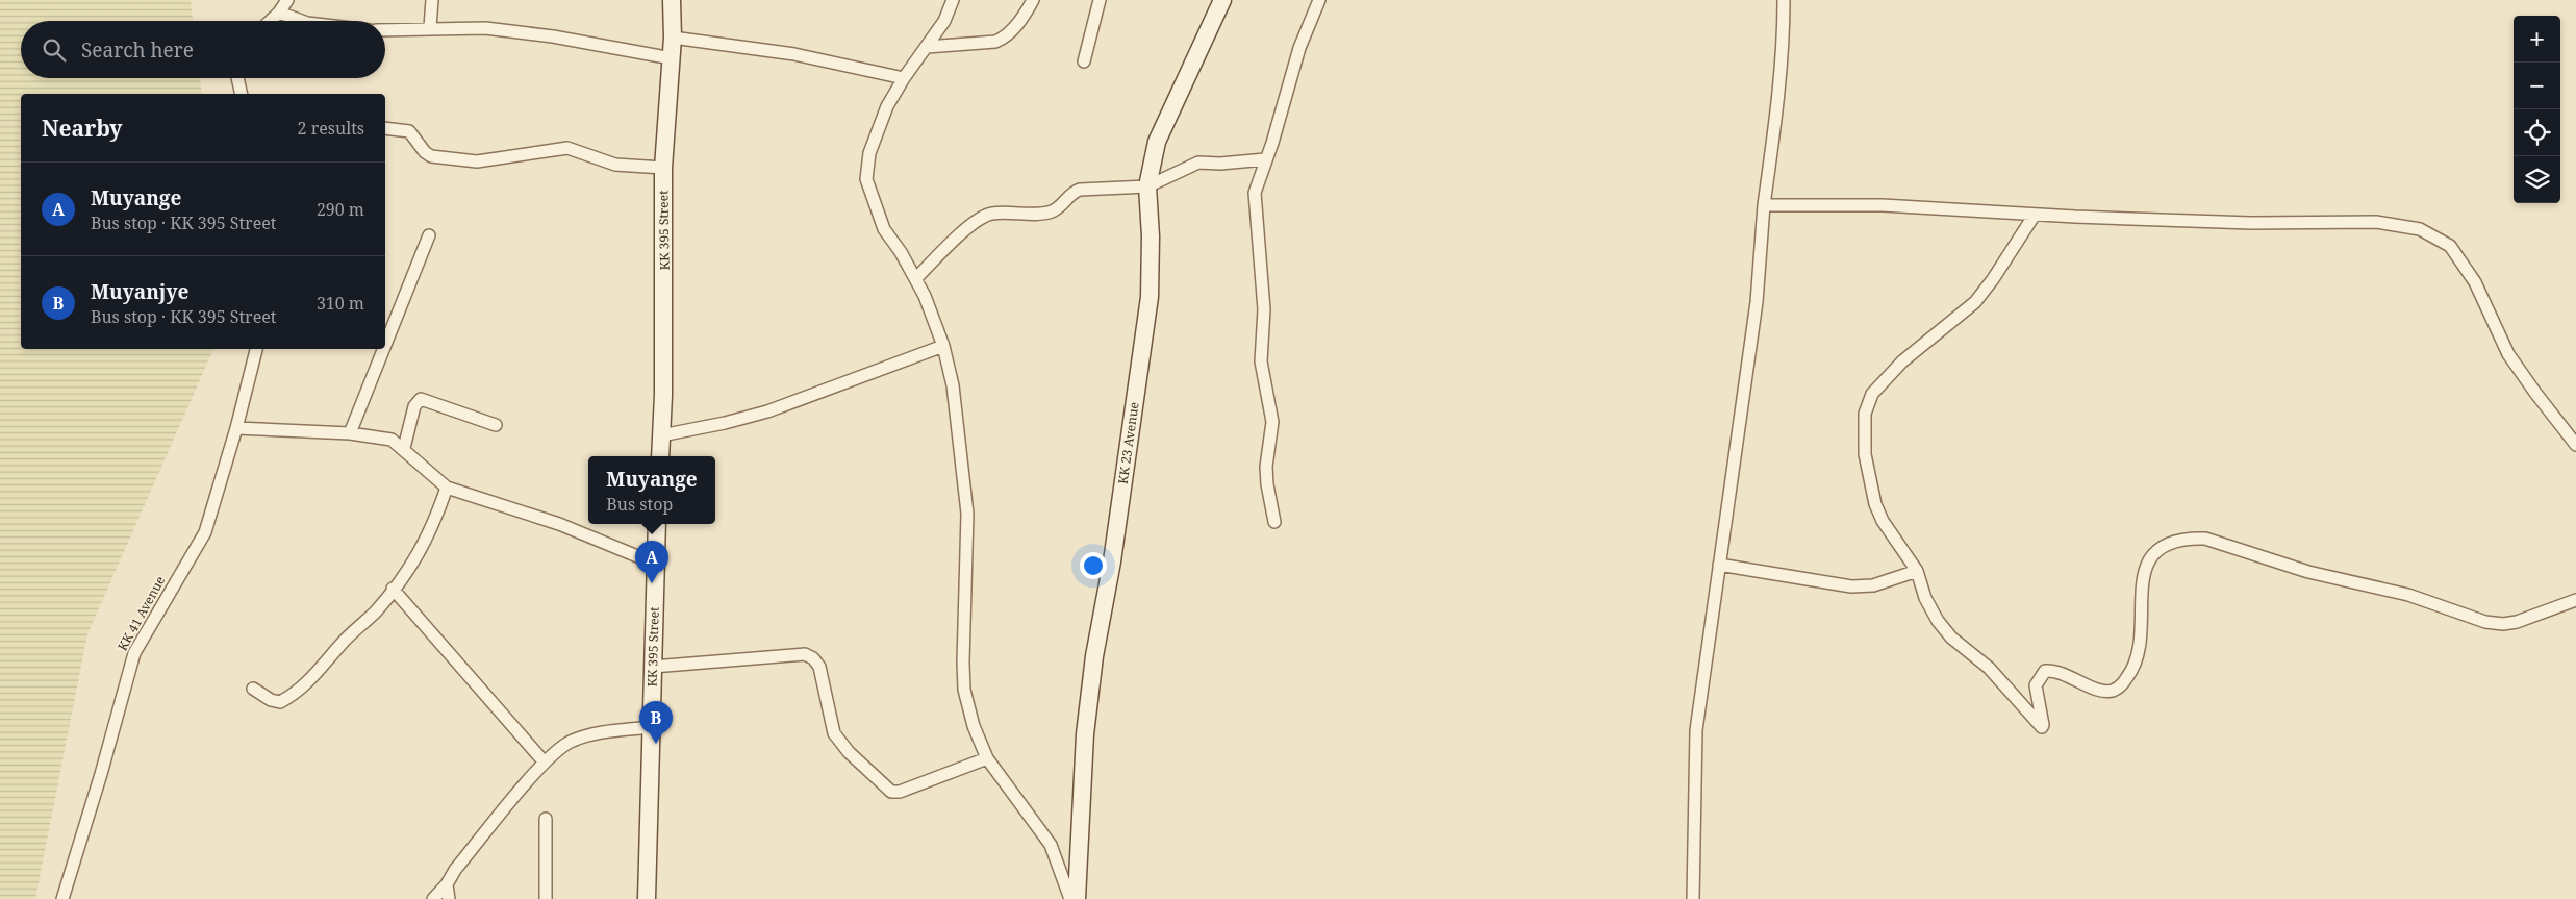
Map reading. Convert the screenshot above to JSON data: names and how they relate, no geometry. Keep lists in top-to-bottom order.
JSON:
{
  "streets": {
    "main road": ["KK 395 Street", "KK 23 Avenue"],
    "street": ["KK 41 Avenue"]
  },
  "page": {
    "map_buttons": ["+", "−"],
    "search": "Search here",
    "heading": ["Nearby", "2 results"],
    "list": [
      {
        "mark": "A",
        "name": "Muyange",
        "note": "Bus stop · KK 395 Street",
        "value": "290 m"
      },
      {
        "mark": "B",
        "name": "Muyanjye",
        "note": "Bus stop · KK 395 Street",
        "value": "310 m"
      }
    ],
    "popup": ["Muyange", "Bus stop"],
    "pins": ["A", "B"]
  }
}
